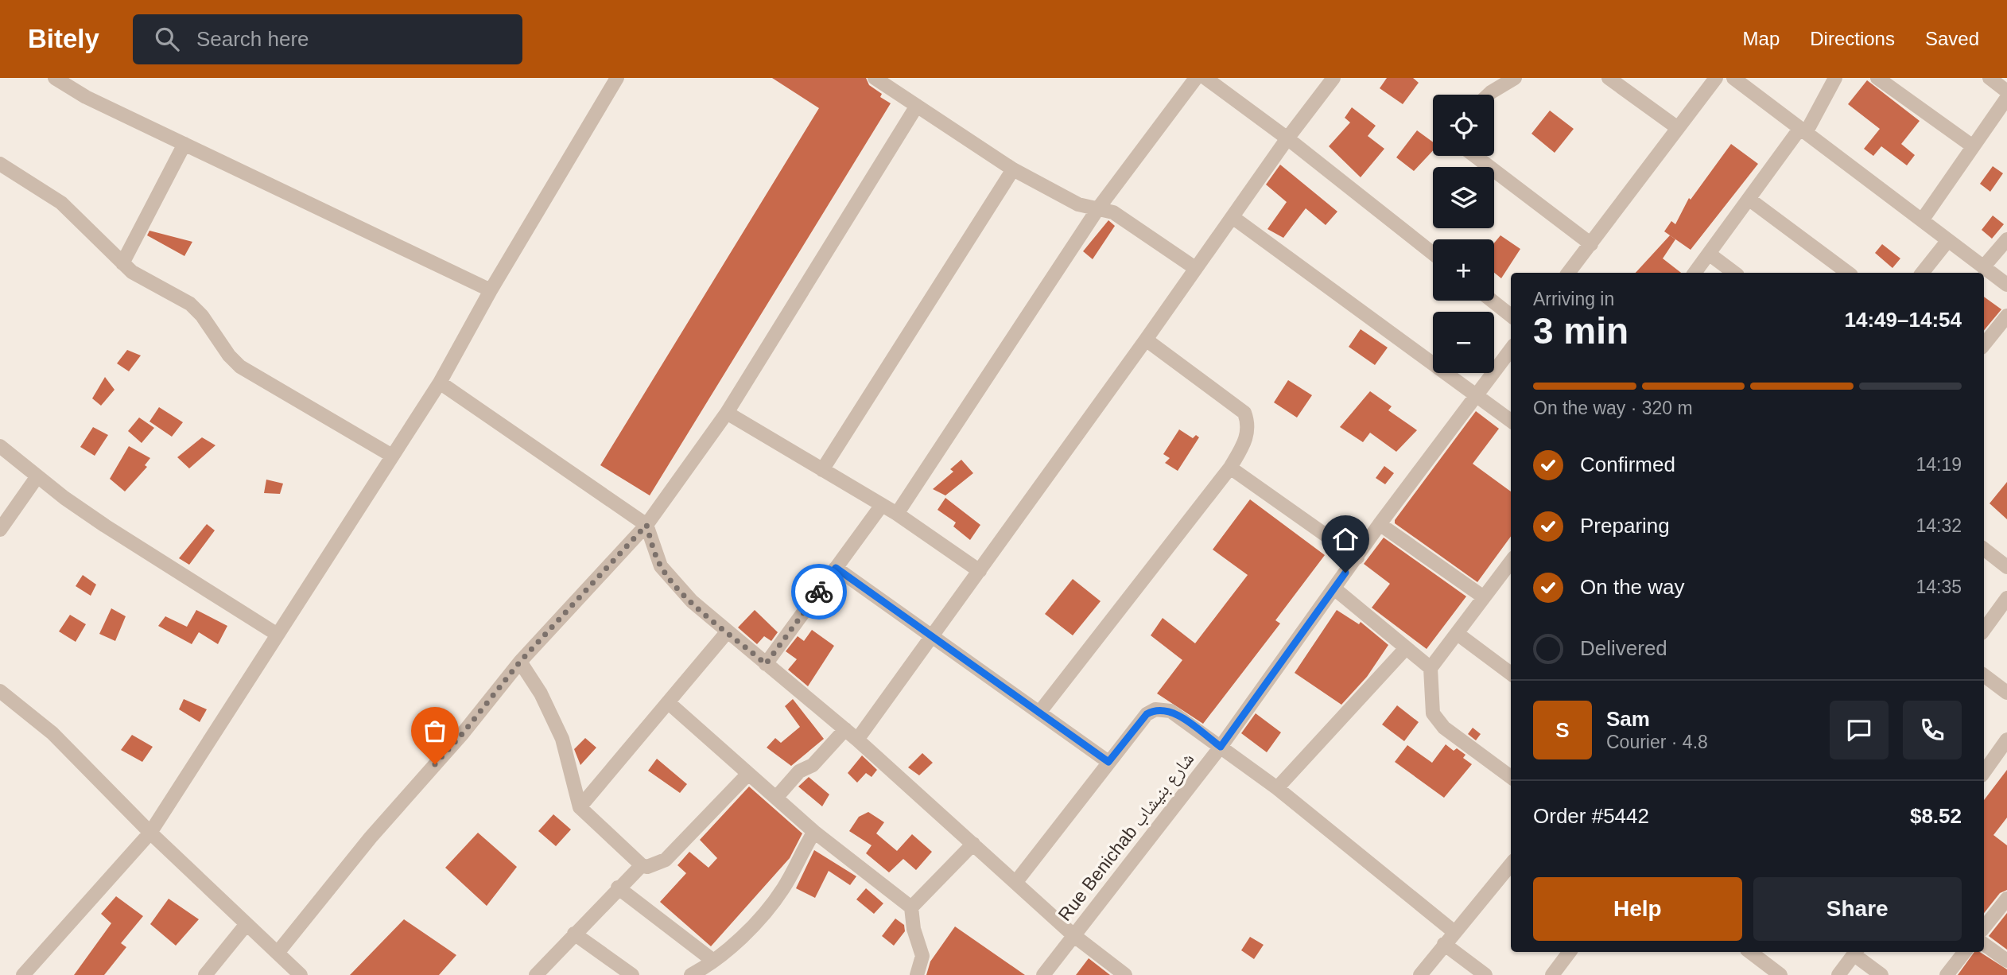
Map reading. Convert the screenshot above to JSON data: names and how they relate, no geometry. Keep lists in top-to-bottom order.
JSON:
{
  "streets": {
    "street": ["Rue Benichab شارع بنيشاب"]
  },
  "page": {
    "header": "Bitely",
    "search": "Search here",
    "nav": ["Map", "Directions", "Saved"],
    "map_buttons": ["+", "−"],
    "heading": ["3 min", "Arriving in", "14:49–14:54"],
    "panel": [
      "Sam",
      "Courier · 4.8",
      "Order #5442",
      "$8.52"
    ],
    "bar": "On the way · 320 m",
    "list": [
      ["Confirmed", "14:19"],
      ["Preparing", "14:32"],
      ["On the way", "14:35"],
      "Delivered"
    ],
    "round": "S",
    "buttons": ["Help", "Share"]
  }
}
